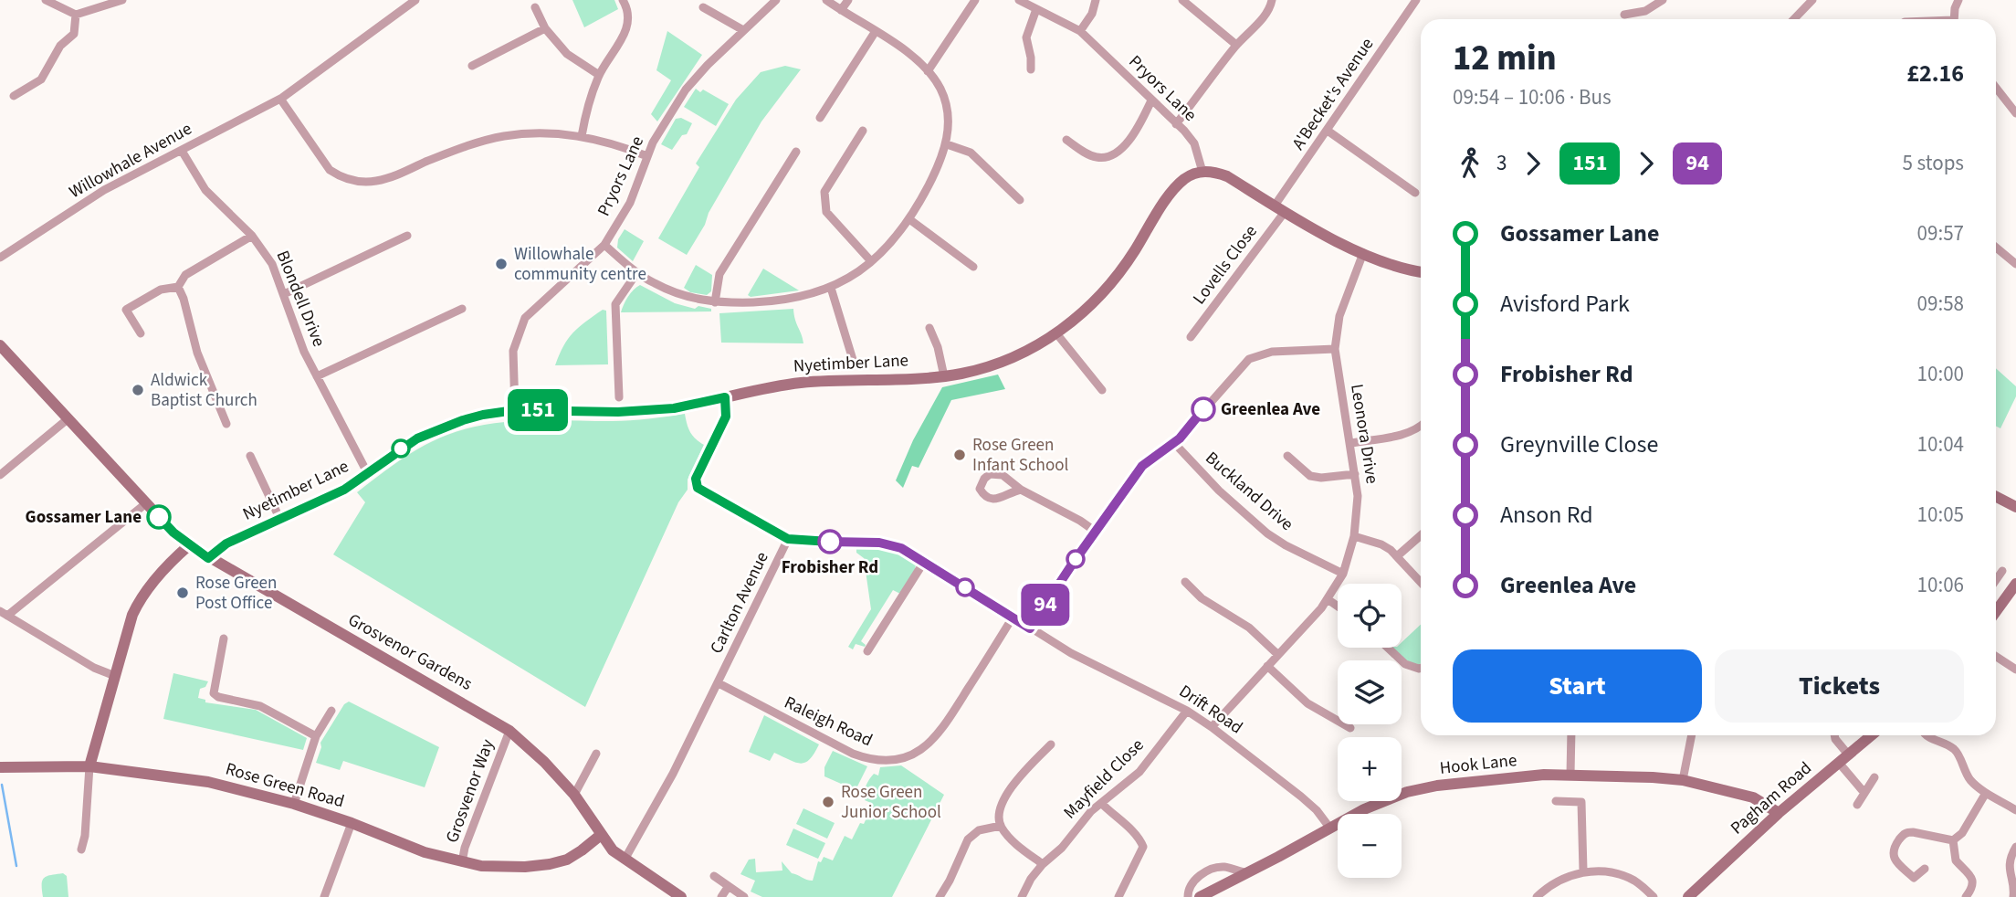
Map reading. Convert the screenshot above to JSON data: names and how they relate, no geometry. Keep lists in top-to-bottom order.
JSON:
{
  "streets": {
    "street": [
      "Pryors Lane",
      "A'Becket's Avenue",
      "Willowhale Avenue",
      "Lovells Close",
      "Blondell Drive",
      "Nyetimber Lane",
      "Leonora Drive",
      "Buckland Drive",
      "Carlton Avenue",
      "Grosvenor Gardens",
      "Drift Road",
      "Raleigh Road",
      "Hook Lane",
      "Mayfield Close",
      "Rose Green Road",
      "Grosvenor Way",
      "Pagham Road"
    ]
  },
  "crossings": [
    ["Pryors Lane", "Nyetimber Lane"],
    ["A'Becket's Avenue", "Lovells Close"],
    ["Willowhale Avenue", "Blondell Drive"],
    ["Blondell Drive", "Nyetimber Lane"],
    ["Nyetimber Lane", "Carlton Avenue"],
    ["Nyetimber Lane", "Grosvenor Gardens"],
    ["Leonora Drive", "Buckland Drive"],
    ["Leonora Drive", "Drift Road"],
    ["Carlton Avenue", "Drift Road"],
    ["Carlton Avenue", "Raleigh Road"],
    ["Grosvenor Gardens", "Rose Green Road"],
    ["Grosvenor Gardens", "Grosvenor Way"],
    ["Drift Road", "Raleigh Road"],
    ["Drift Road", "Hook Lane"],
    ["Drift Road", "Mayfield Close"],
    ["Hook Lane", "Pagham Road"],
    ["Rose Green Road", "Grosvenor Way"]
  ],
  "places": [
    "Willowhale community centre",
    "Aldwick Baptist Church",
    "Greenlea Ave",
    "Rose Green Infant School",
    "Gossamer Lane",
    "Frobisher Rd",
    "Rose Green Post Office",
    "Rose Green Junior School"
  ],
  "lines": ["bus line 151", "bus line 94"],
  "page": {
    "on_map": ["151", "94"],
    "heading": ["12 min", "09:54 – 10:06 · Bus", "£2.16"],
    "legs": [
      "3",
      "151",
      "94",
      "5 stops"
    ],
    "list": [
      {
        "name": "Gossamer Lane",
        "value": "09:57"
      },
      {
        "name": "Avisford Park",
        "value": "09:58"
      },
      {
        "name": "Frobisher Rd",
        "value": "10:00"
      },
      {
        "name": "Greynville Close",
        "value": "10:04"
      },
      {
        "name": "Anson Rd",
        "value": "10:05"
      },
      {
        "name": "Greenlea Ave",
        "value": "10:06"
      }
    ],
    "map_buttons": ["+", "−"],
    "buttons": ["Start", "Tickets"]
  }
}
